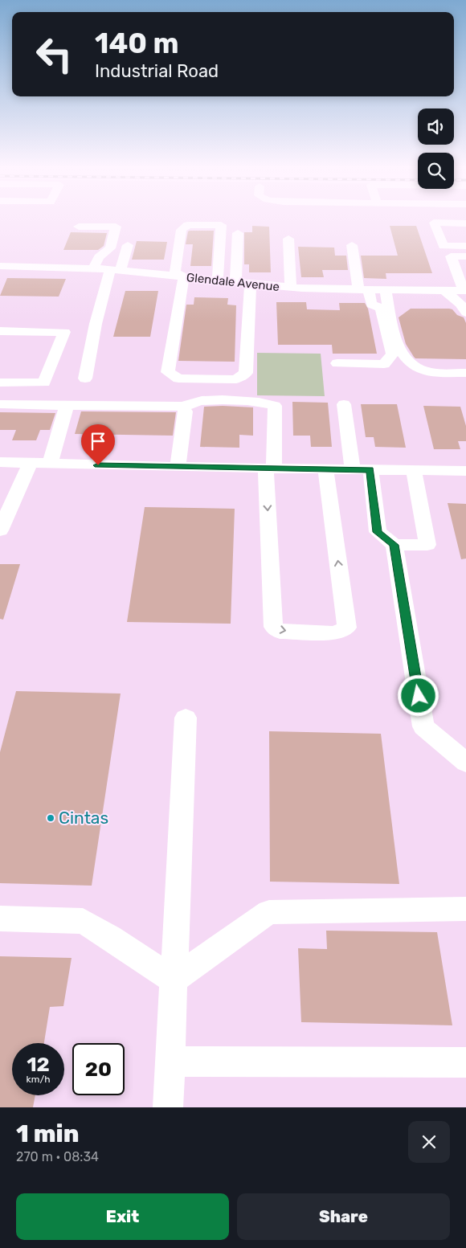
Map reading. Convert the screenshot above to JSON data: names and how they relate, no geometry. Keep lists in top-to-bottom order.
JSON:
{
  "streets": {
    "street": ["Glendale Avenue"]
  },
  "places": ["Cintas"],
  "page": {
    "turn": ["140 m", "Industrial Road"],
    "speed": "12 km/h",
    "limit": "20",
    "heading": ["1 min", "270 m · 08:34"],
    "buttons": ["Exit", "Share"]
  }
}
